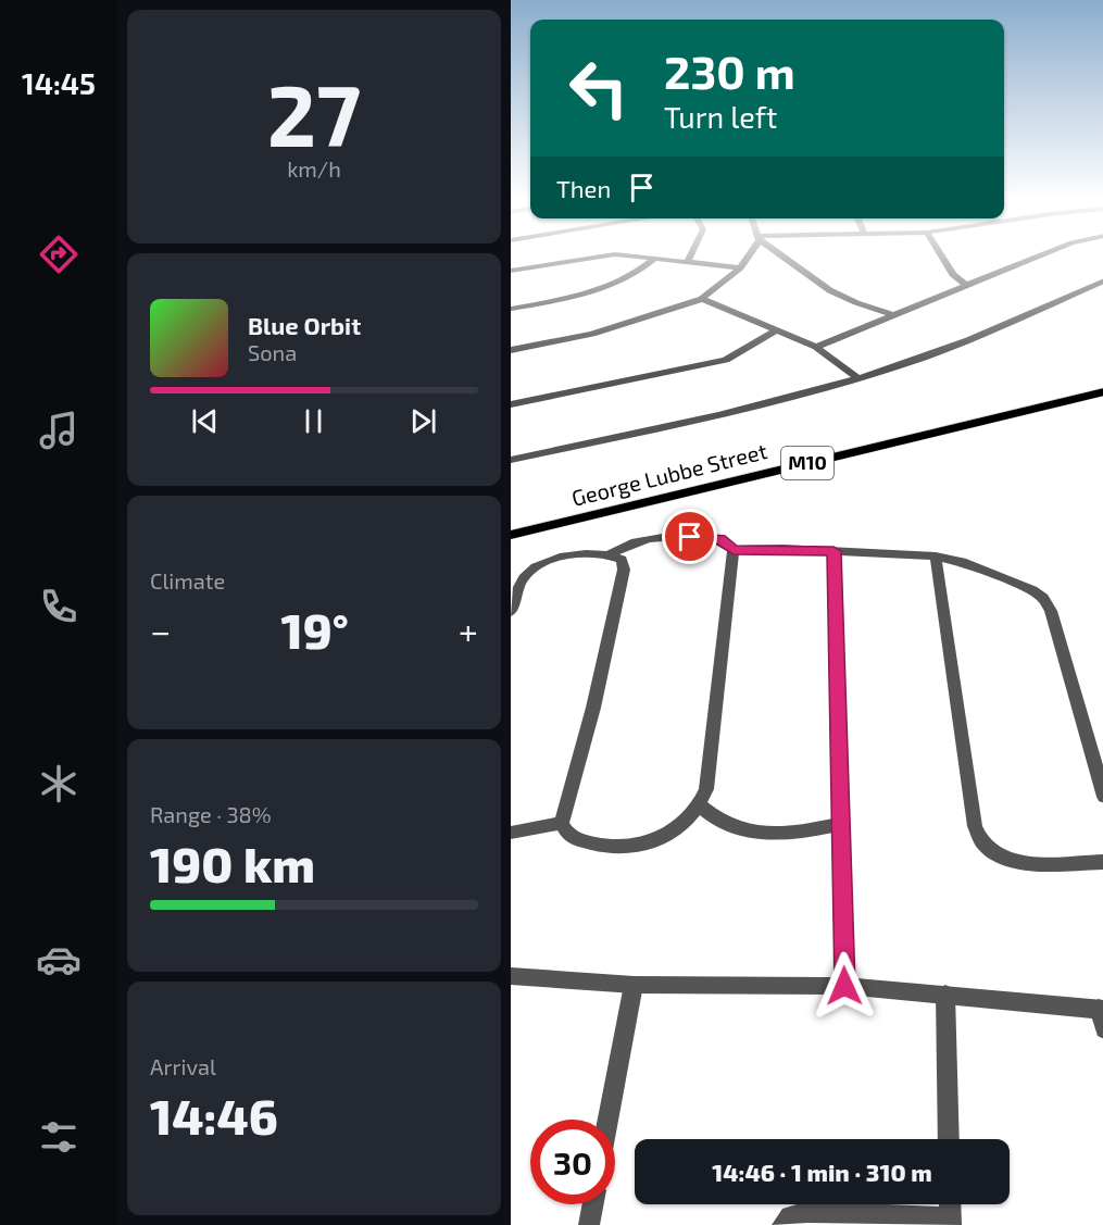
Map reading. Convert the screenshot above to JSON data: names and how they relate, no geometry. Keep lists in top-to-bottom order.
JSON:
{
  "streets": {
    "main road": ["M10", "George Lubbe Street"]
  },
  "page": {
    "tabs": "14:45",
    "tile": [
      ["27", "km/h"],
      "Climate",
      ["Range · 38%", "190 km"],
      ["Arrival", "14:46"]
    ],
    "turn": ["230 m", "Turn left"],
    "then": "Then",
    "song": ["Blue Orbit", "Sona"],
    "heat": ["−", "19°", "+"],
    "limit": "30",
    "trip": "14:46 · 1 min · 310 m"
  }
}
